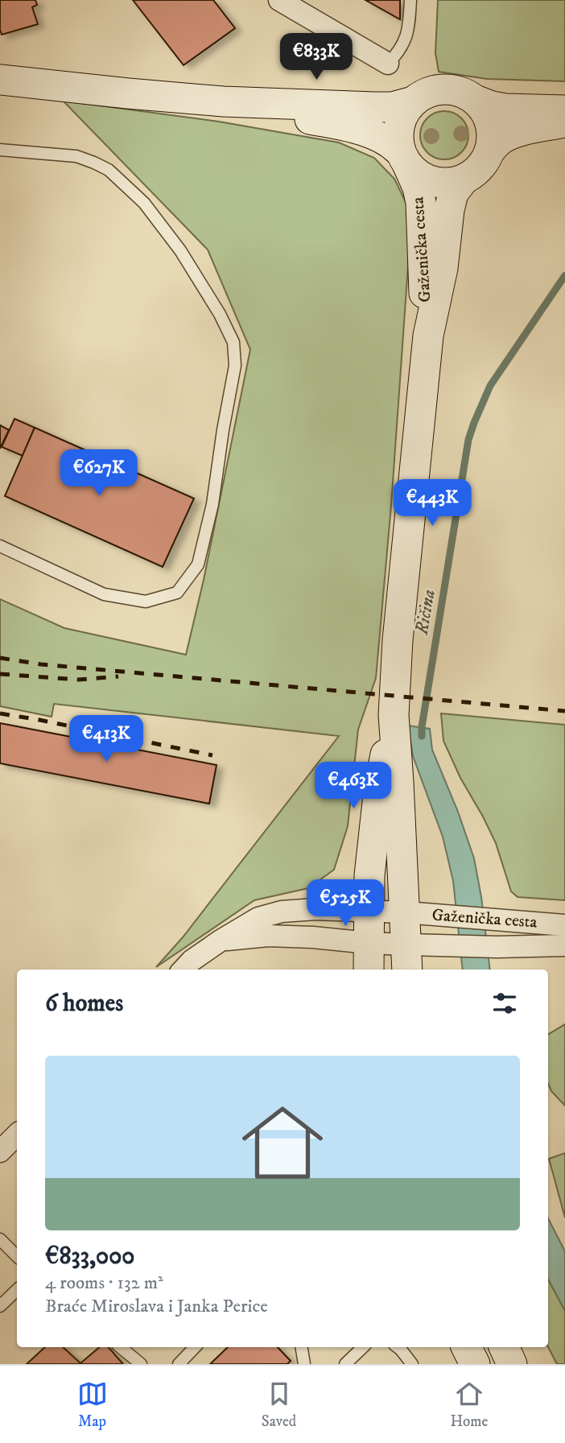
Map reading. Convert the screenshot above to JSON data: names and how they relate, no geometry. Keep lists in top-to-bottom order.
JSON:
{
  "streets": {
    "main road": ["Gaženička cesta"]
  },
  "water": ["Ričina"],
  "page": {
    "price": [
      "€833K",
      "€627K",
      "€443K",
      "€413K",
      "€463K",
      "€525K"
    ],
    "heading": "6 homes",
    "list": [
      {
        "name": "€833,000",
        "note": "4 rooms · 132 m² · Braće Miroslava i Janka Perice"
      }
    ],
    "tabs": ["Map", "Saved", "Home"]
  }
}
